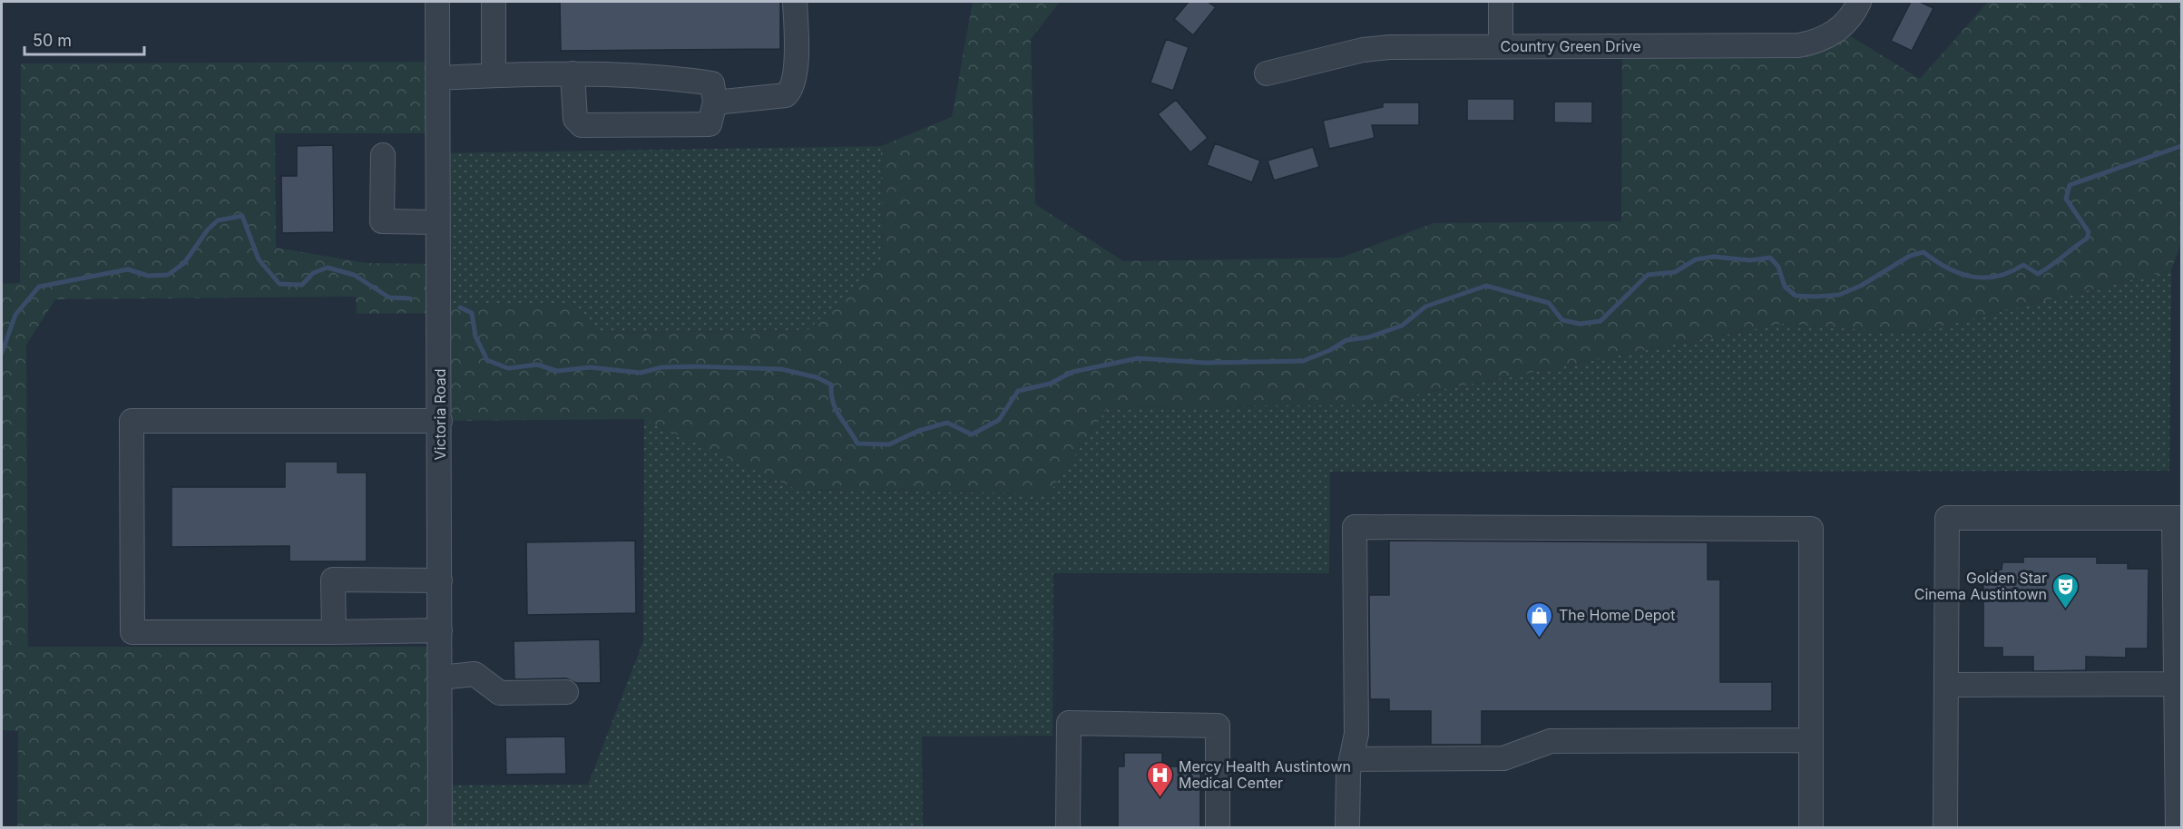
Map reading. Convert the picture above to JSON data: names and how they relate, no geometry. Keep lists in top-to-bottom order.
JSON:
{
  "streets": {
    "street": ["Country Green Drive", "Victoria Road"]
  },
  "places": {
    "theatre": ["Golden Star Cinema Austintown"],
    "shop": ["The Home Depot"],
    "hospital": ["Mercy Health Austintown Medical Center"]
  },
  "scale_bar": "50 m"
}
